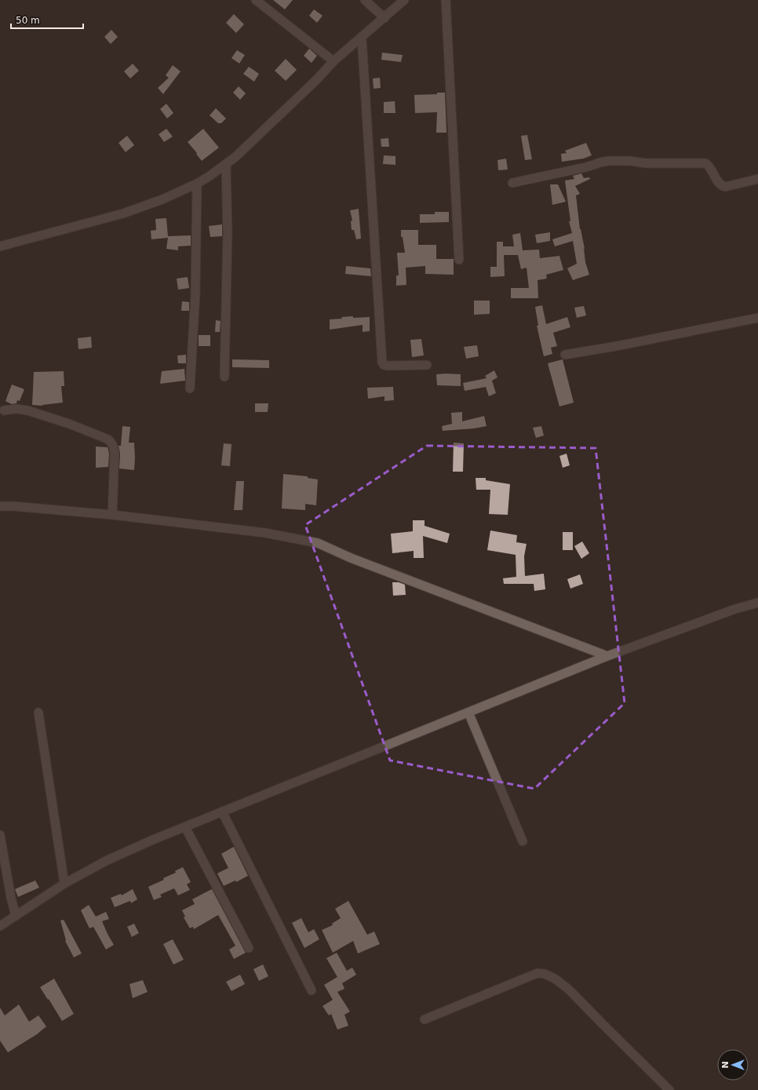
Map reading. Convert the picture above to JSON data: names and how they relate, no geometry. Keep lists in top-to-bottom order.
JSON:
{
  "scale_bar": "50 m",
  "north": "left"
}
